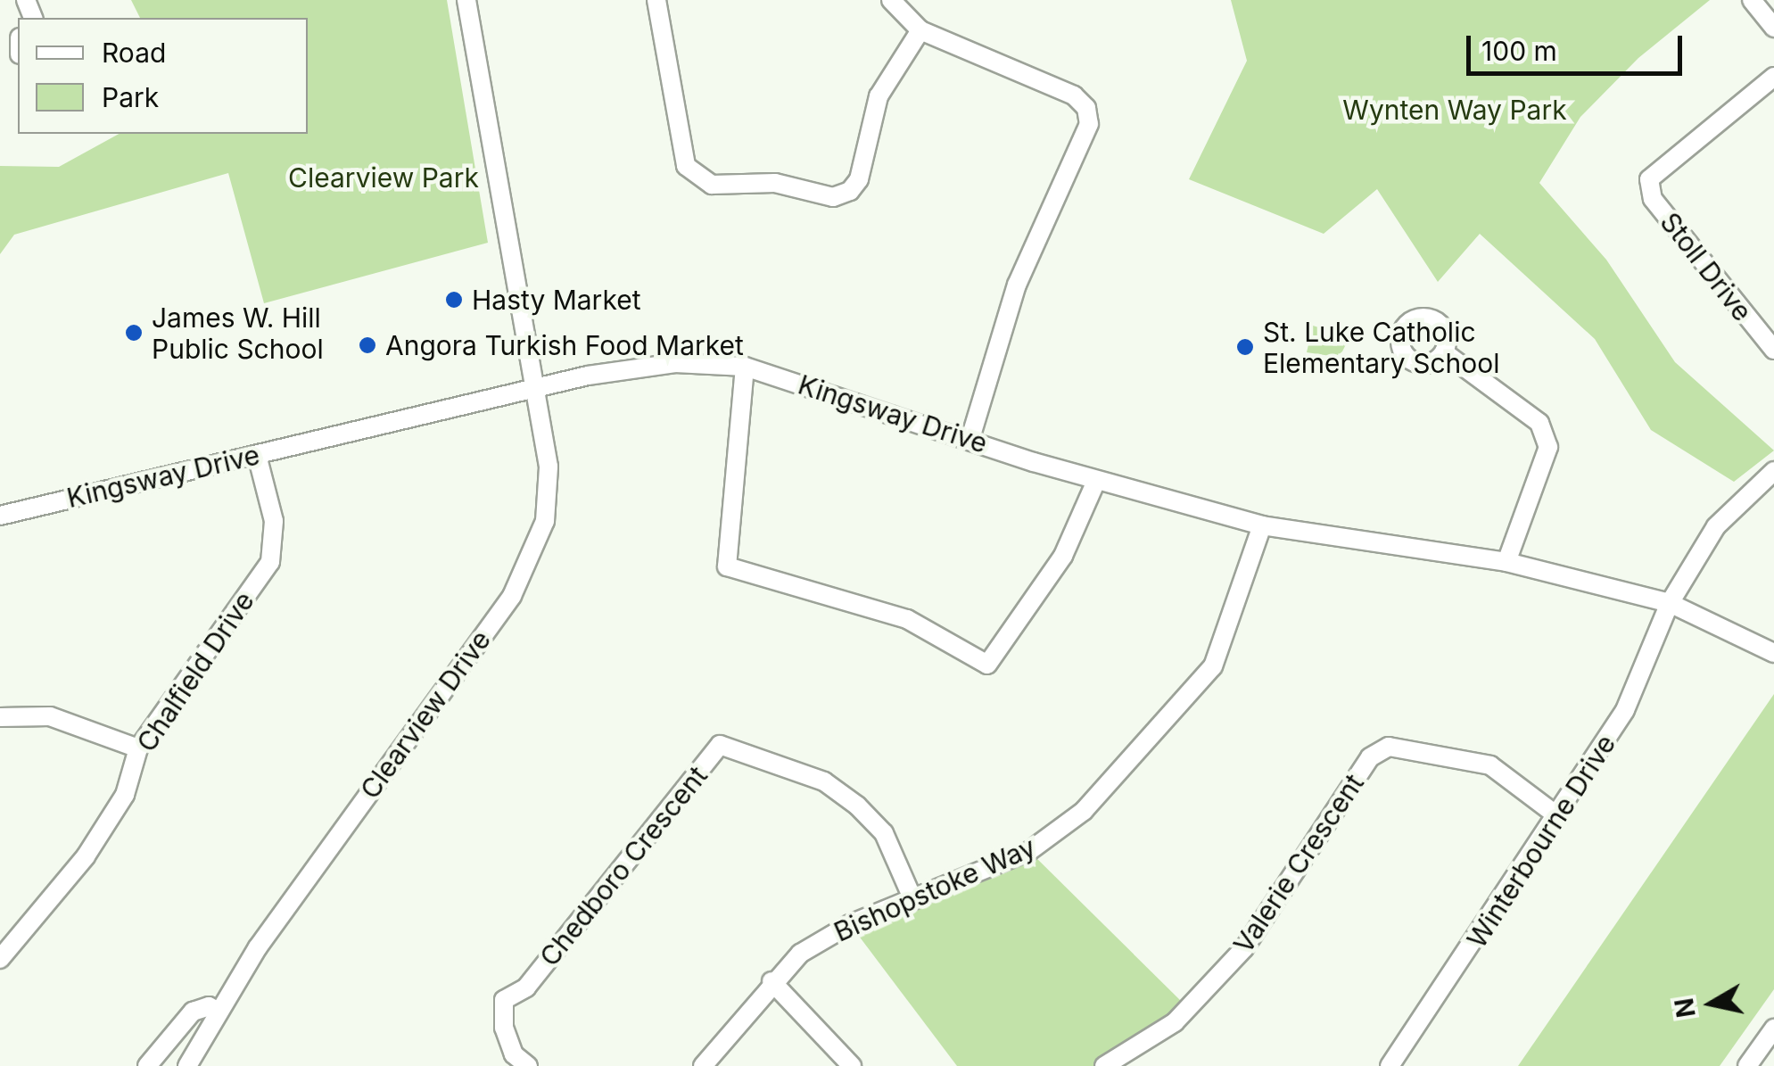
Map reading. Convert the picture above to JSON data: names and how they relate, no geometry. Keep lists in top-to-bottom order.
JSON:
{
  "streets": {
    "street": [
      "Stoll Drive",
      "Kingsway Drive",
      "Chalfield Drive",
      "Clearview Drive",
      "Winterbourne Drive",
      "Valerie Crescent",
      "Chedboro Crescent",
      "Bishopstoke Way"
    ]
  },
  "crossings": [
    ["Kingsway Drive", "Chalfield Drive"],
    ["Kingsway Drive", "Clearview Drive"],
    ["Kingsway Drive", "Winterbourne Drive"],
    ["Kingsway Drive", "Bishopstoke Way"],
    ["Winterbourne Drive", "Valerie Crescent"],
    ["Chedboro Crescent", "Bishopstoke Way"]
  ],
  "parks": ["Wynten Way Park", "Clearview Park"],
  "places": [
    "Hasty Market",
    "James W. Hill Public School",
    "Angora Turkish Food Market",
    "St. Luke Catholic Elementary School"
  ],
  "legend": ["Road", "Park"],
  "scale_bar": "100 m",
  "north": "left"
}
